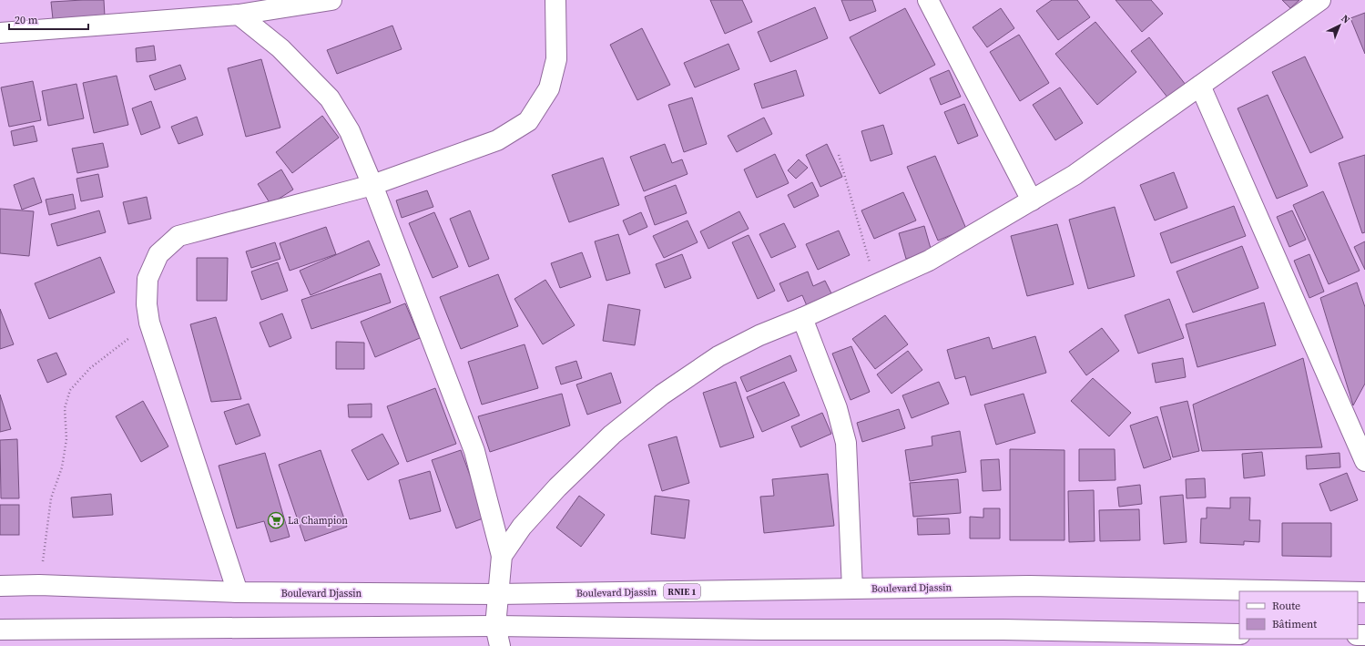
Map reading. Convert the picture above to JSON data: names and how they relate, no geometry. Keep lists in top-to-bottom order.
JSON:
{
  "streets": {
    "main road": ["Boulevard Djassin", "RNIE 1"]
  },
  "places": {
    "supermarket": ["La Champion"]
  },
  "legend": ["Route", "Bâtiment"],
  "scale_bar": "20 m",
  "north": "top right"
}
